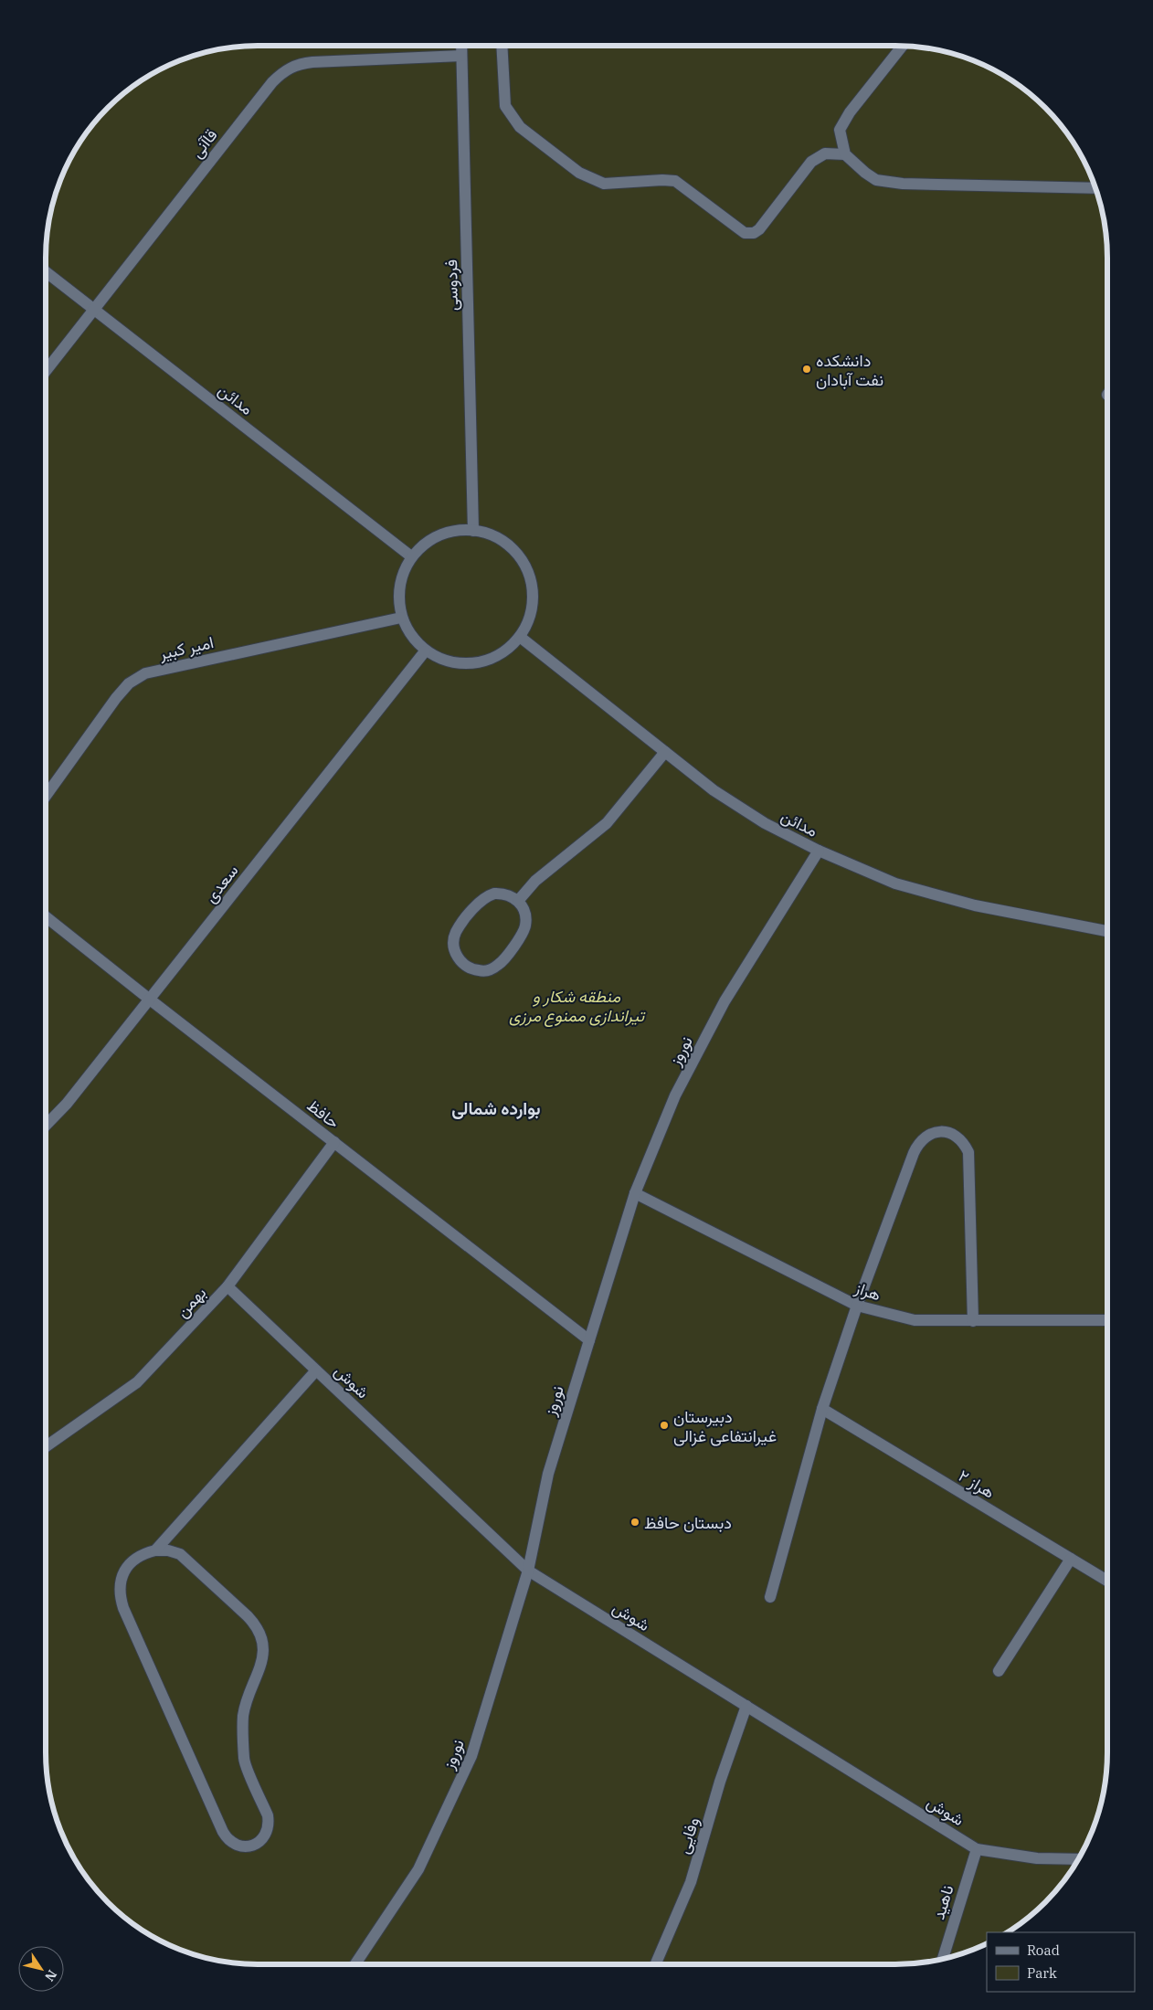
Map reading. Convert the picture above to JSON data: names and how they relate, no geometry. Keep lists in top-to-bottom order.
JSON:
{
  "streets": {
    "street": [
      "قاآنی",
      "فردوسی",
      "مدائن",
      "امیر کبیر",
      "سعدی",
      "نوروز",
      "حافظ",
      "هراز",
      "بهمن",
      "شوش",
      "هراز ۲",
      "وفایی",
      "ناهید"
    ]
  },
  "crossings": [
    ["قاآنی", "فردوسی"],
    ["قاآنی", "مدائن"],
    ["فردوسی", "مدائن"],
    ["فردوسی", "امیر کبیر"],
    ["فردوسی", "سعدی"],
    ["مدائن", "امیر کبیر"],
    ["مدائن", "سعدی"],
    ["مدائن", "نوروز"],
    ["امیر کبیر", "سعدی"],
    ["سعدی", "حافظ"],
    ["نوروز", "حافظ"],
    ["نوروز", "هراز"],
    ["نوروز", "شوش"],
    ["حافظ", "بهمن"],
    ["بهمن", "شوش"],
    ["شوش", "وفایی"],
    ["شوش", "ناهید"]
  ],
  "districts": ["بوارده شمالی"],
  "parks": ["منطقه شکار و تیراندازی ممنوع مرزی"],
  "places": ["دانشکده نفت آبادان", "دبیرستان غیرانتفاعی غزالی", "دبستان حافظ"],
  "legend": ["Road", "Park"],
  "north": "bottom right"
}
